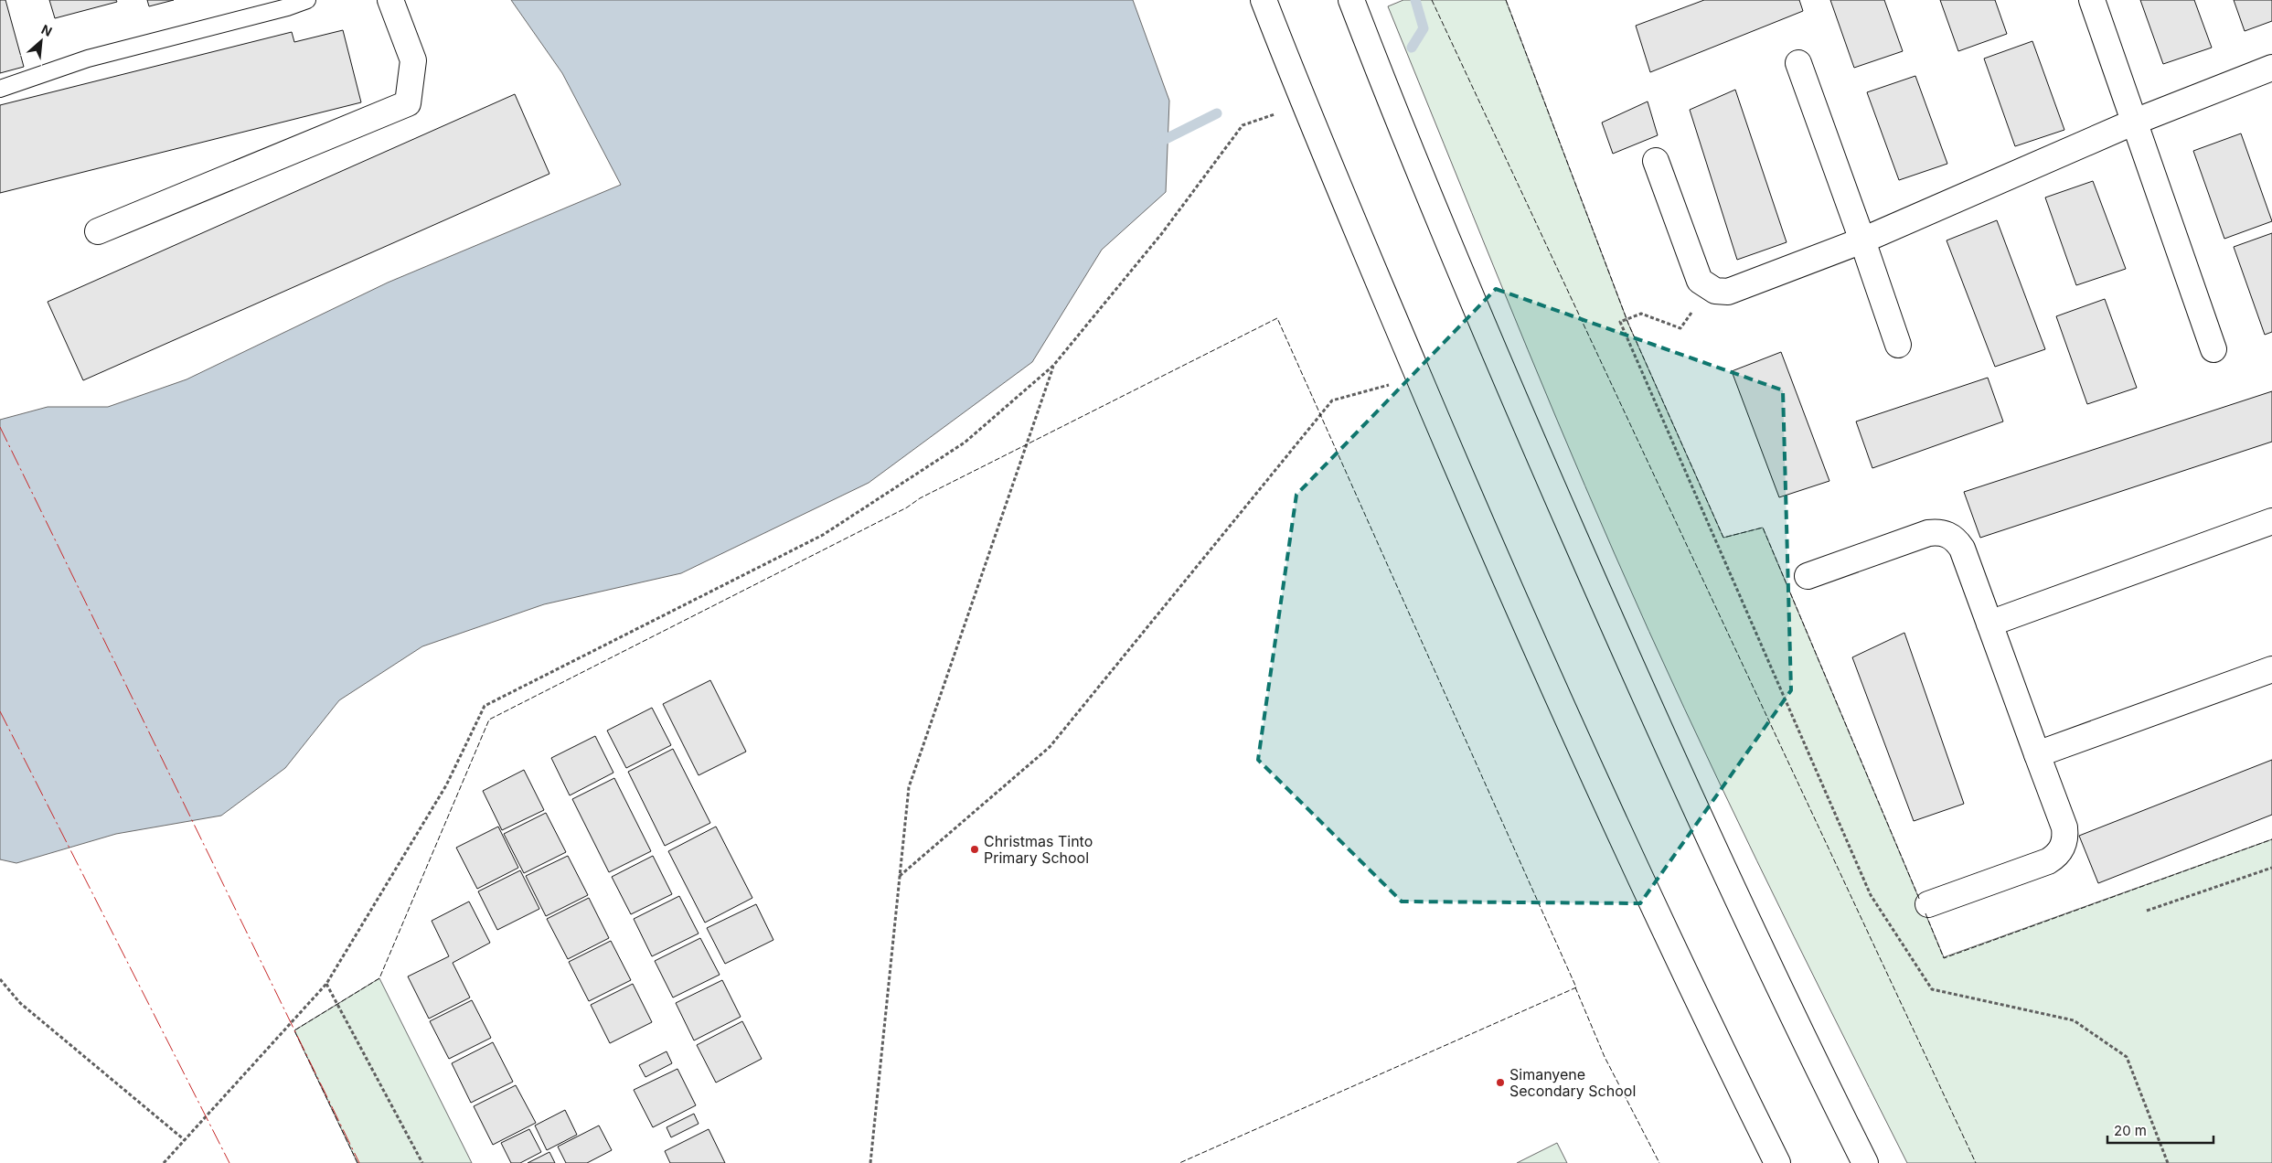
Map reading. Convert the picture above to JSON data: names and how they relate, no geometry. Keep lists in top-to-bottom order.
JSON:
{
  "places": ["Christmas Tinto Primary School", "Simanyene Secondary School"],
  "scale_bar": "20 m",
  "north": "top right"
}
